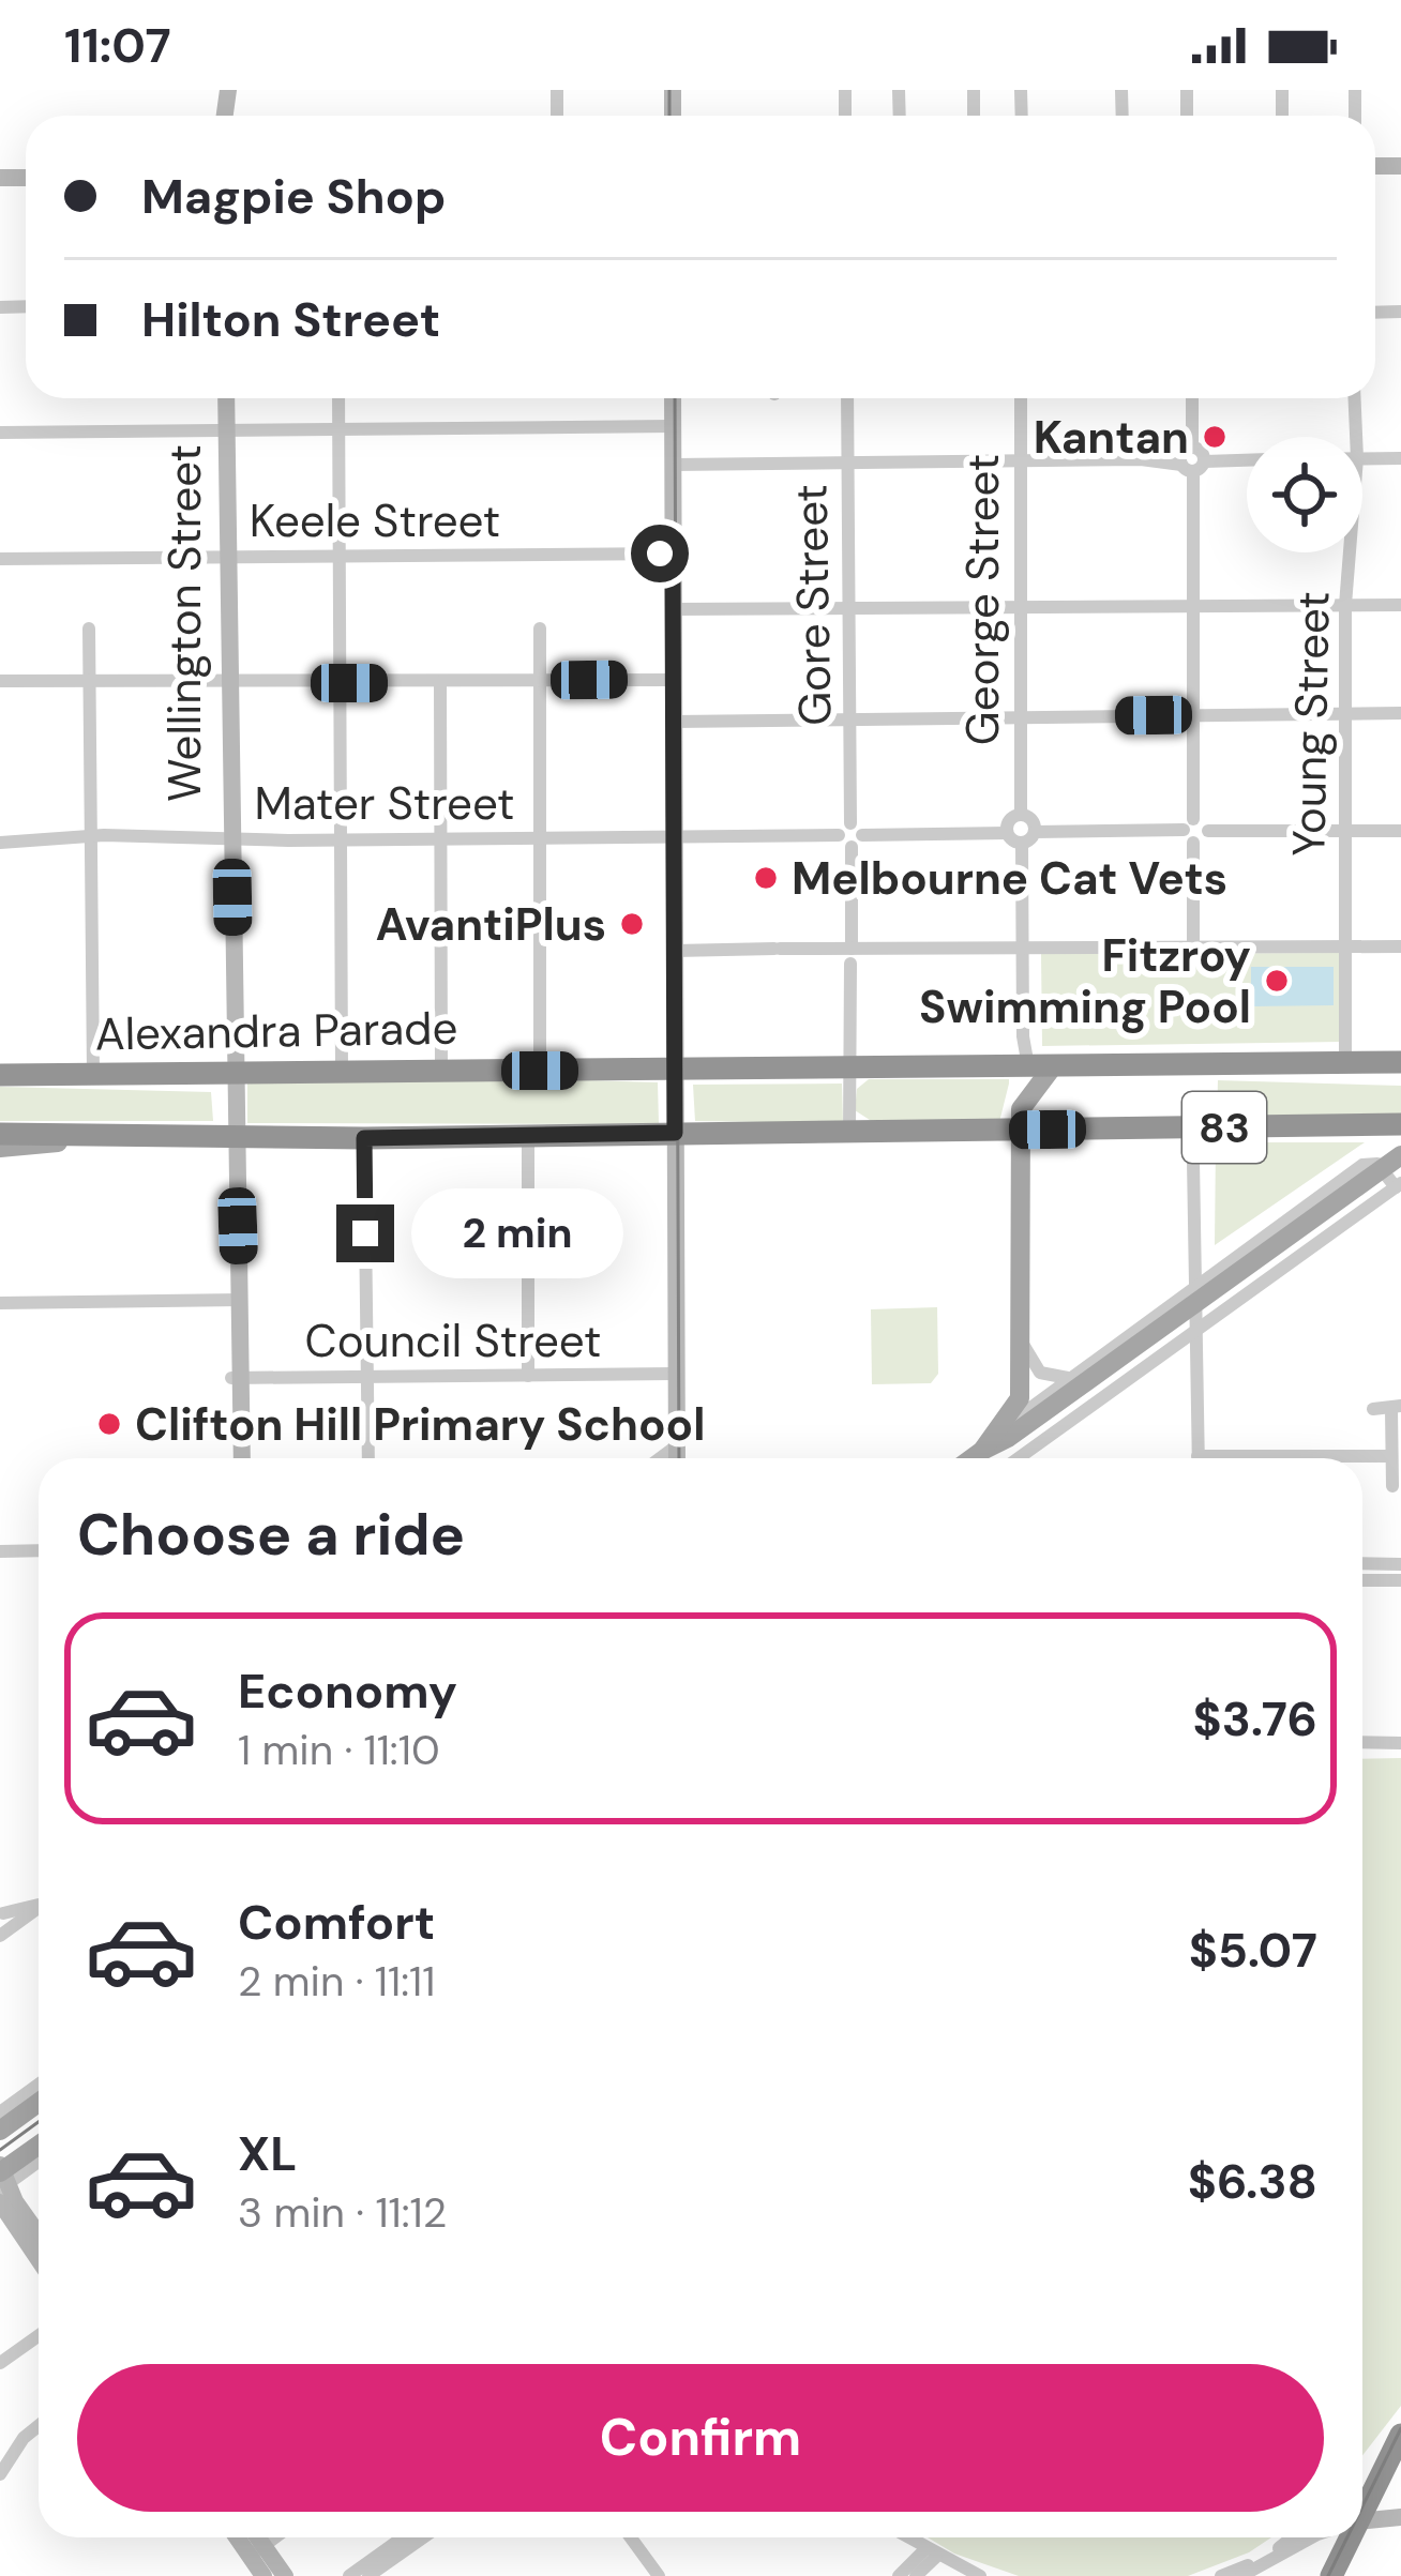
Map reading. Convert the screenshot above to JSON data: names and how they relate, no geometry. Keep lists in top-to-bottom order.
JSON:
{
  "streets": {
    "highway": ["Alexandra Parade", "83"],
    "street": [
      "Keele Street",
      "George Street",
      "Gore Street",
      "Wellington Street",
      "Young Street",
      "Mater Street",
      "Council Street"
    ]
  },
  "crossings": [
    ["Keele Street", "Wellington Street"],
    ["Wellington Street", "Mater Street"],
    ["Wellington Street", "Alexandra Parade"],
    ["Wellington Street", "83"],
    ["Wellington Street", "Council Street"],
    ["Young Street", "Alexandra Parade"]
  ],
  "places": [
    "Kantan",
    "Melbourne Cat Vets",
    "AvantiPlus",
    "Fitzroy Swimming Pool",
    "Clifton Hill Primary School"
  ],
  "page": {
    "status": "11:07",
    "banner": ["Magpie Shop", "Hilton Street"],
    "bubble": "2 min",
    "heading": "Choose a ride",
    "list": [
      {
        "name": "Economy",
        "note": "1 min · 11:10",
        "value": "$3.76"
      },
      {
        "name": "Comfort",
        "note": "2 min · 11:11",
        "value": "$5.07"
      },
      {
        "name": "XL",
        "note": "3 min · 11:12",
        "value": "$6.38"
      }
    ],
    "buttons": "Confirm"
  }
}
